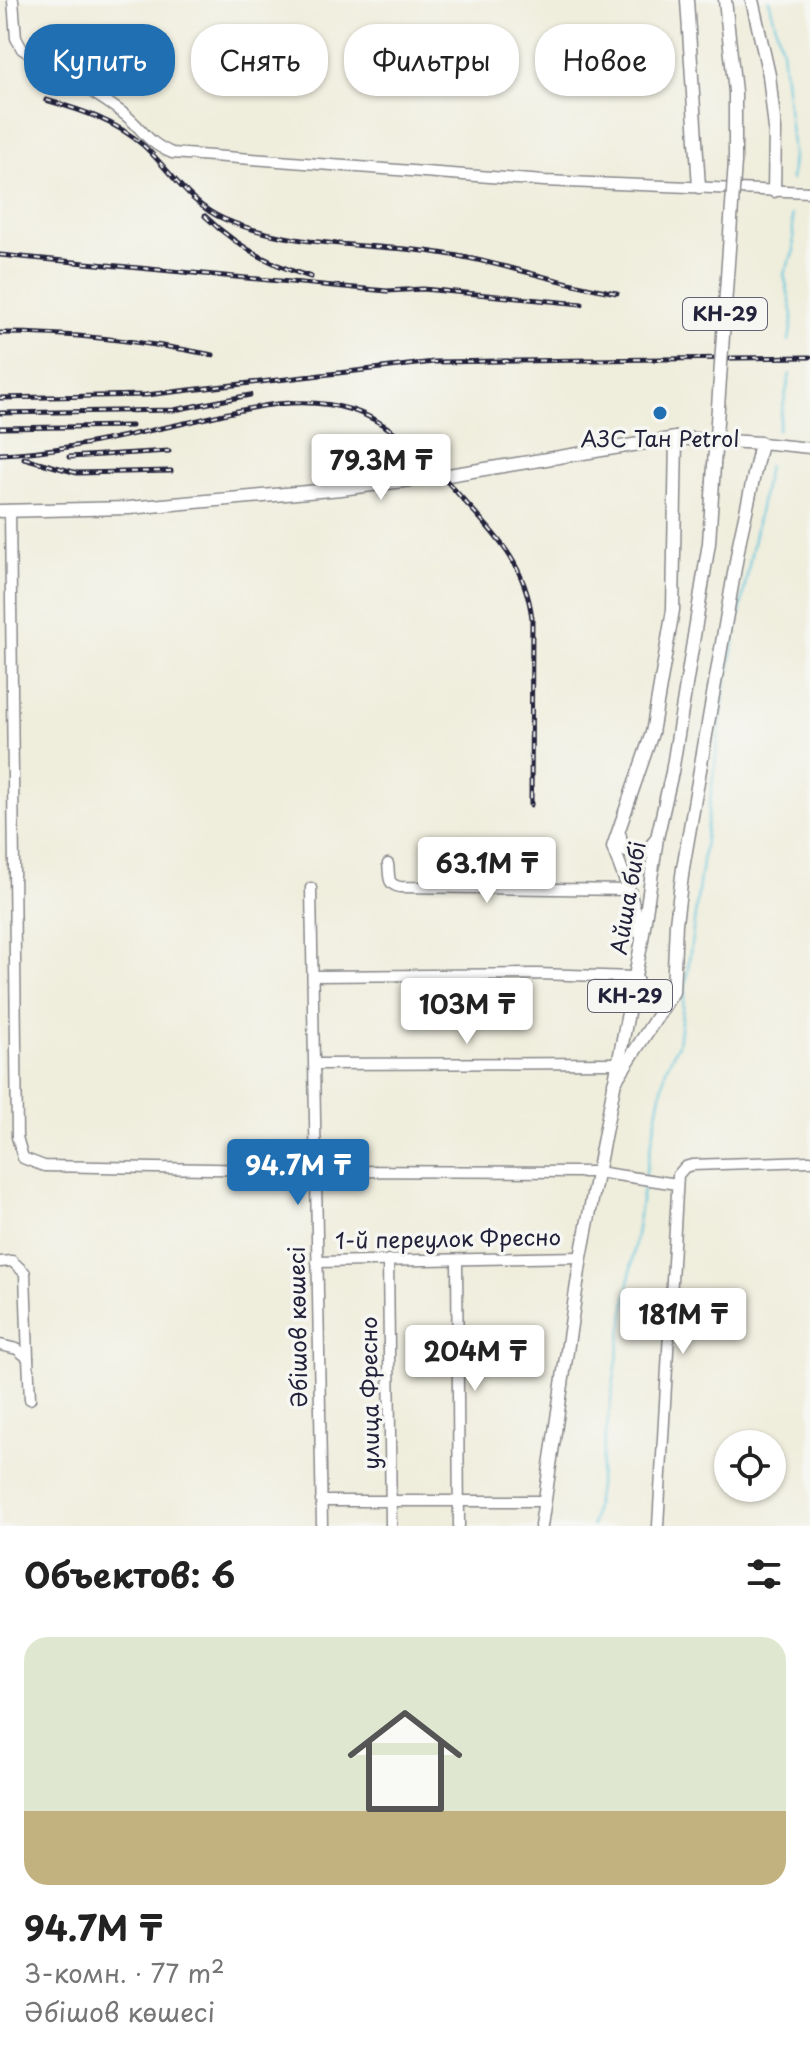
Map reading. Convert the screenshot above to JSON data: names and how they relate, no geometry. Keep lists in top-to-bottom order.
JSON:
{
  "streets": {
    "main road": ["КН-29", "Айша бибі"],
    "street": ["1-й переулок Фресно", "Әбішов көшесі", "улица Фресно"]
  },
  "crossings": [
    ["Айша бибі", "1-й переулок Фресно"],
    ["1-й переулок Фресно", "Әбішов көшесі"],
    ["1-й переулок Фресно", "улица Фресно"]
  ],
  "places": ["АЗС Тан Petrol"],
  "page": {
    "chip": [
      "Купить",
      "Снять",
      "Фильтры",
      "Новое"
    ],
    "price": [
      "79.3M ₸",
      "63.1M ₸",
      "103M ₸",
      "94.7M ₸",
      "181M ₸",
      "204M ₸"
    ],
    "heading": "Объектов: 6",
    "list": [
      {
        "name": "94.7M ₸",
        "note": "3-комн. · 77 m² · Әбішов көшесі"
      }
    ]
  }
}
